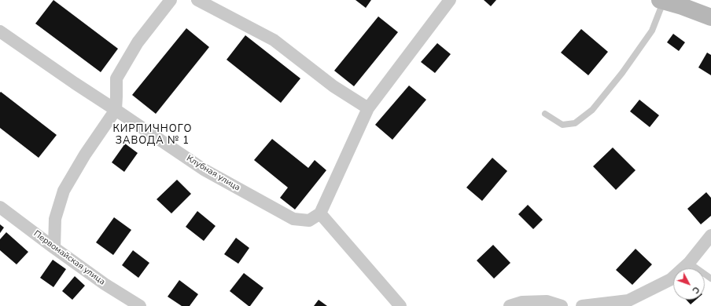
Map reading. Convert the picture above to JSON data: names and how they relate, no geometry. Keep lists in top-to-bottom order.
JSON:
{
  "streets": {
    "street": ["Клубная улица", "Первомайская улица"]
  },
  "districts": ["КИРПИЧНОГО ЗАВОДА № 1"],
  "north": "bottom right"
}
